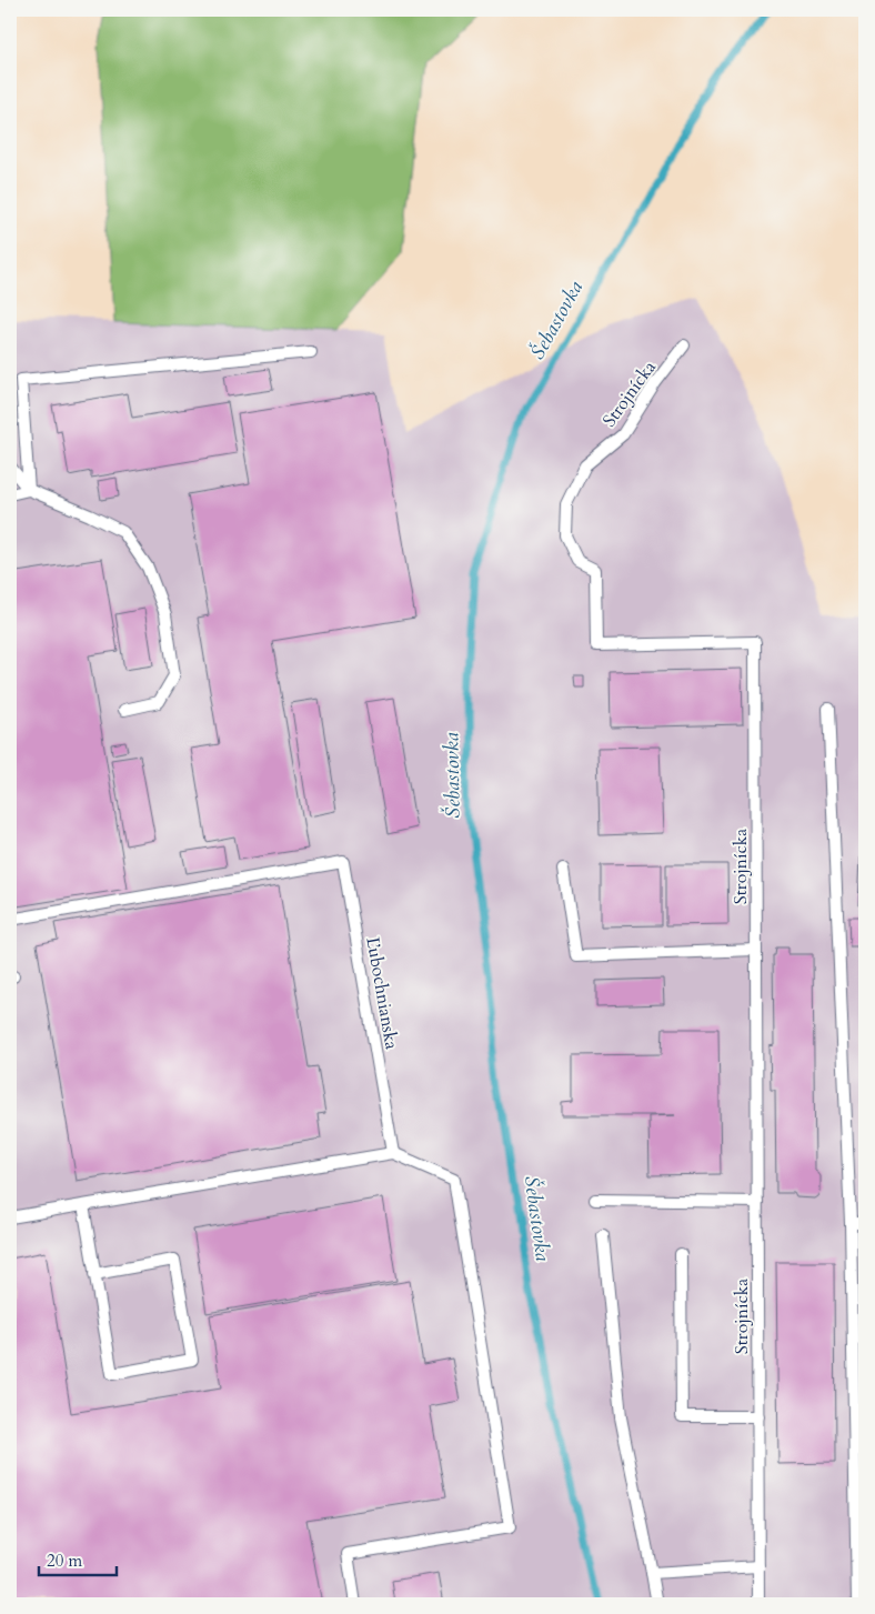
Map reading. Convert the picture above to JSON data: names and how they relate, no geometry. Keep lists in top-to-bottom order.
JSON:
{
  "streets": {
    "lane": ["Strojnícka", "Ľubochnianska"]
  },
  "water": ["Šebastovka"],
  "scale_bar": "20 m"
}
